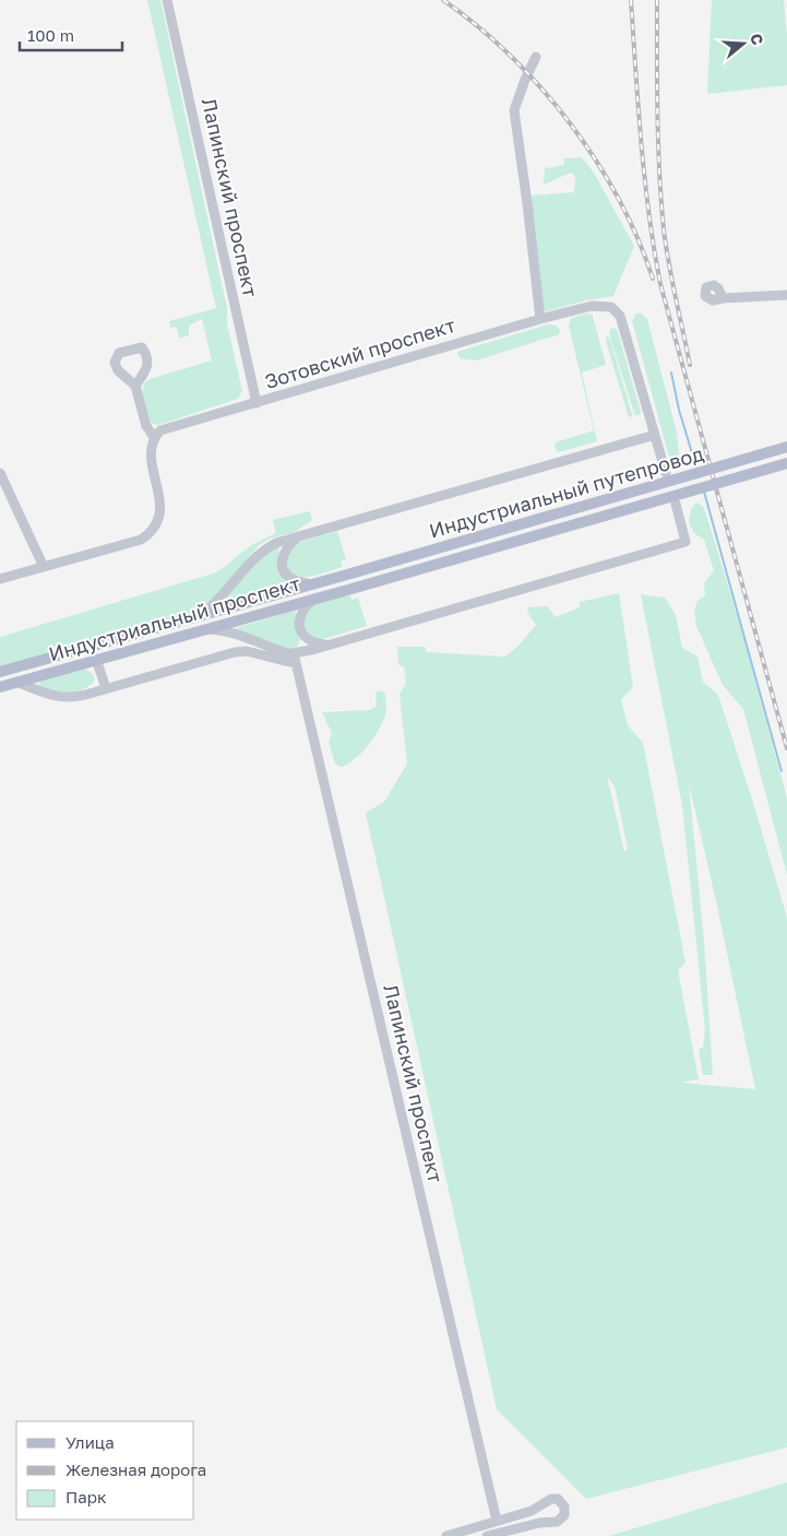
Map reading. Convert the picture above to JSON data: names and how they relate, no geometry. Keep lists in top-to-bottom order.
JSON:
{
  "streets": {
    "main road": ["Индустриальный путепровод", "Индустриальный проспект"],
    "street": ["Лапинский проспект", "Зотовский проспект"]
  },
  "crossings": [
    ["Лапинский проспект", "Зотовский проспект"],
    ["Индустриальный путепровод", "Индустриальный проспект"]
  ],
  "legend": ["Улица", "Железная дорога", "Парк"],
  "scale_bar": "100 m",
  "north": "right"
}
